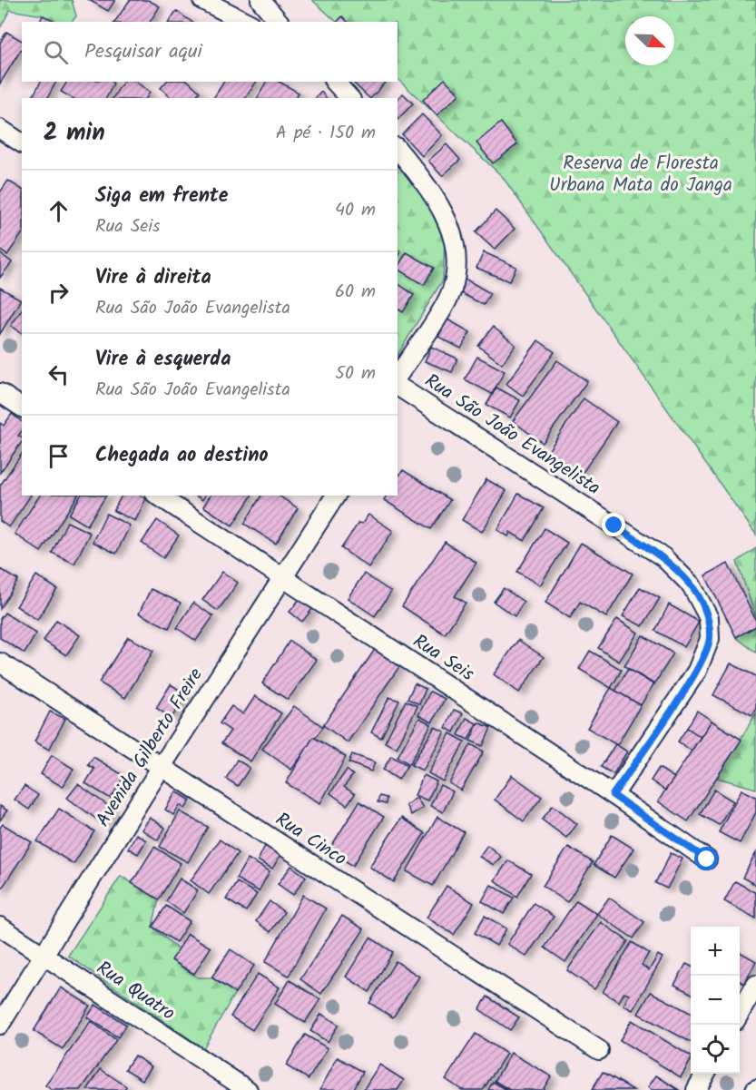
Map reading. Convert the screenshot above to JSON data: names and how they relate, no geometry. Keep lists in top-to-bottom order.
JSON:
{
  "streets": {
    "street": [
      "Rua São João Evangelista",
      "Rua Seis",
      "Avenida Gilberto Freire",
      "Rua Cinco",
      "Rua Quatro"
    ]
  },
  "crossings": [
    ["Rua São João Evangelista", "Rua Seis"],
    ["Rua Seis", "Avenida Gilberto Freire"],
    ["Avenida Gilberto Freire", "Rua Cinco"],
    ["Avenida Gilberto Freire", "Rua Quatro"]
  ],
  "parks": ["Reserva de Floresta Urbana Mata do Janga"],
  "north": "bottom right",
  "page": {
    "search": "Pesquisar aqui",
    "heading": ["2 min", "A pé · 150 m"],
    "list": [
      ["Siga em frente", "Rua Seis", "40 m"],
      ["Vire à direita", "Rua São João Evangelista", "60 m"],
      ["Vire à esquerda", "Rua São João Evangelista", "50 m"],
      "Chegada ao destino"
    ],
    "map_buttons": ["+", "−"]
  }
}
